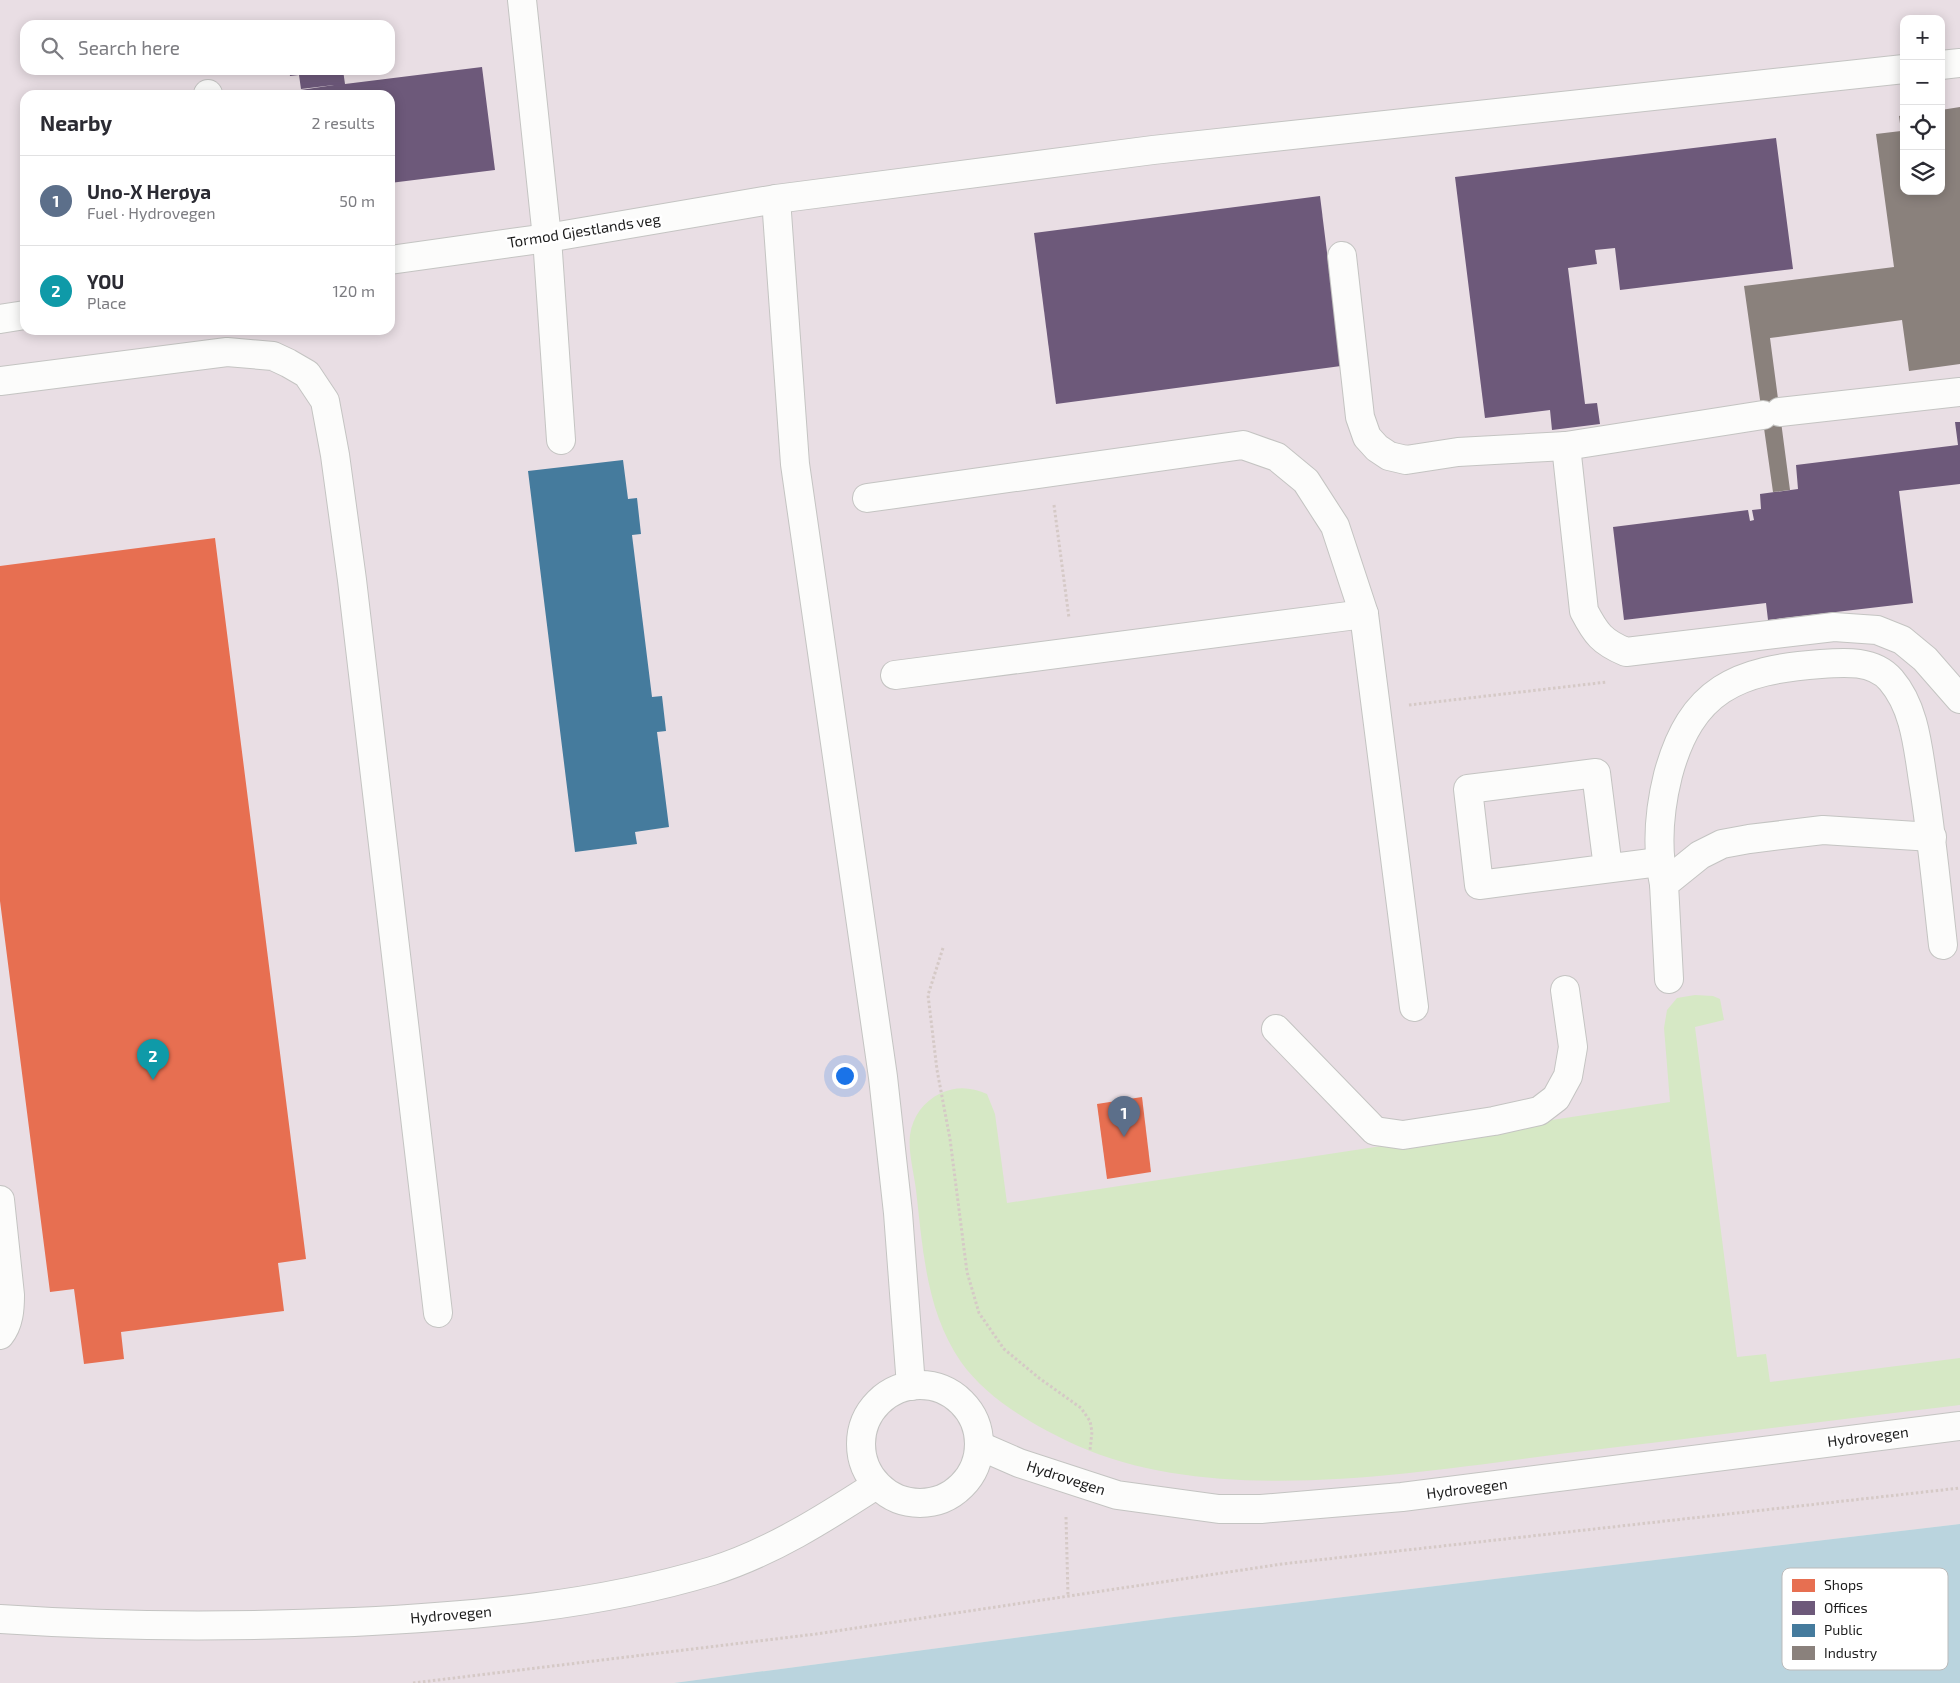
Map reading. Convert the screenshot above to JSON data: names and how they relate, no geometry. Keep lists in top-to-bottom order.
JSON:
{
  "streets": {
    "street": ["Tormod Gjestlands veg", "Hydrovegen"]
  },
  "legend": [
    "Shops",
    "Offices",
    "Public",
    "Industry"
  ],
  "page": {
    "map_buttons": ["+", "−"],
    "search": "Search here",
    "heading": ["Nearby", "2 results"],
    "list": [
      {
        "mark": "1",
        "name": "Uno-X Herøya",
        "note": "Fuel · Hydrovegen",
        "value": "50 m"
      },
      {
        "mark": "2",
        "name": "YOU",
        "note": "Place",
        "value": "120 m"
      }
    ],
    "pins": ["2", "1"]
  }
}
